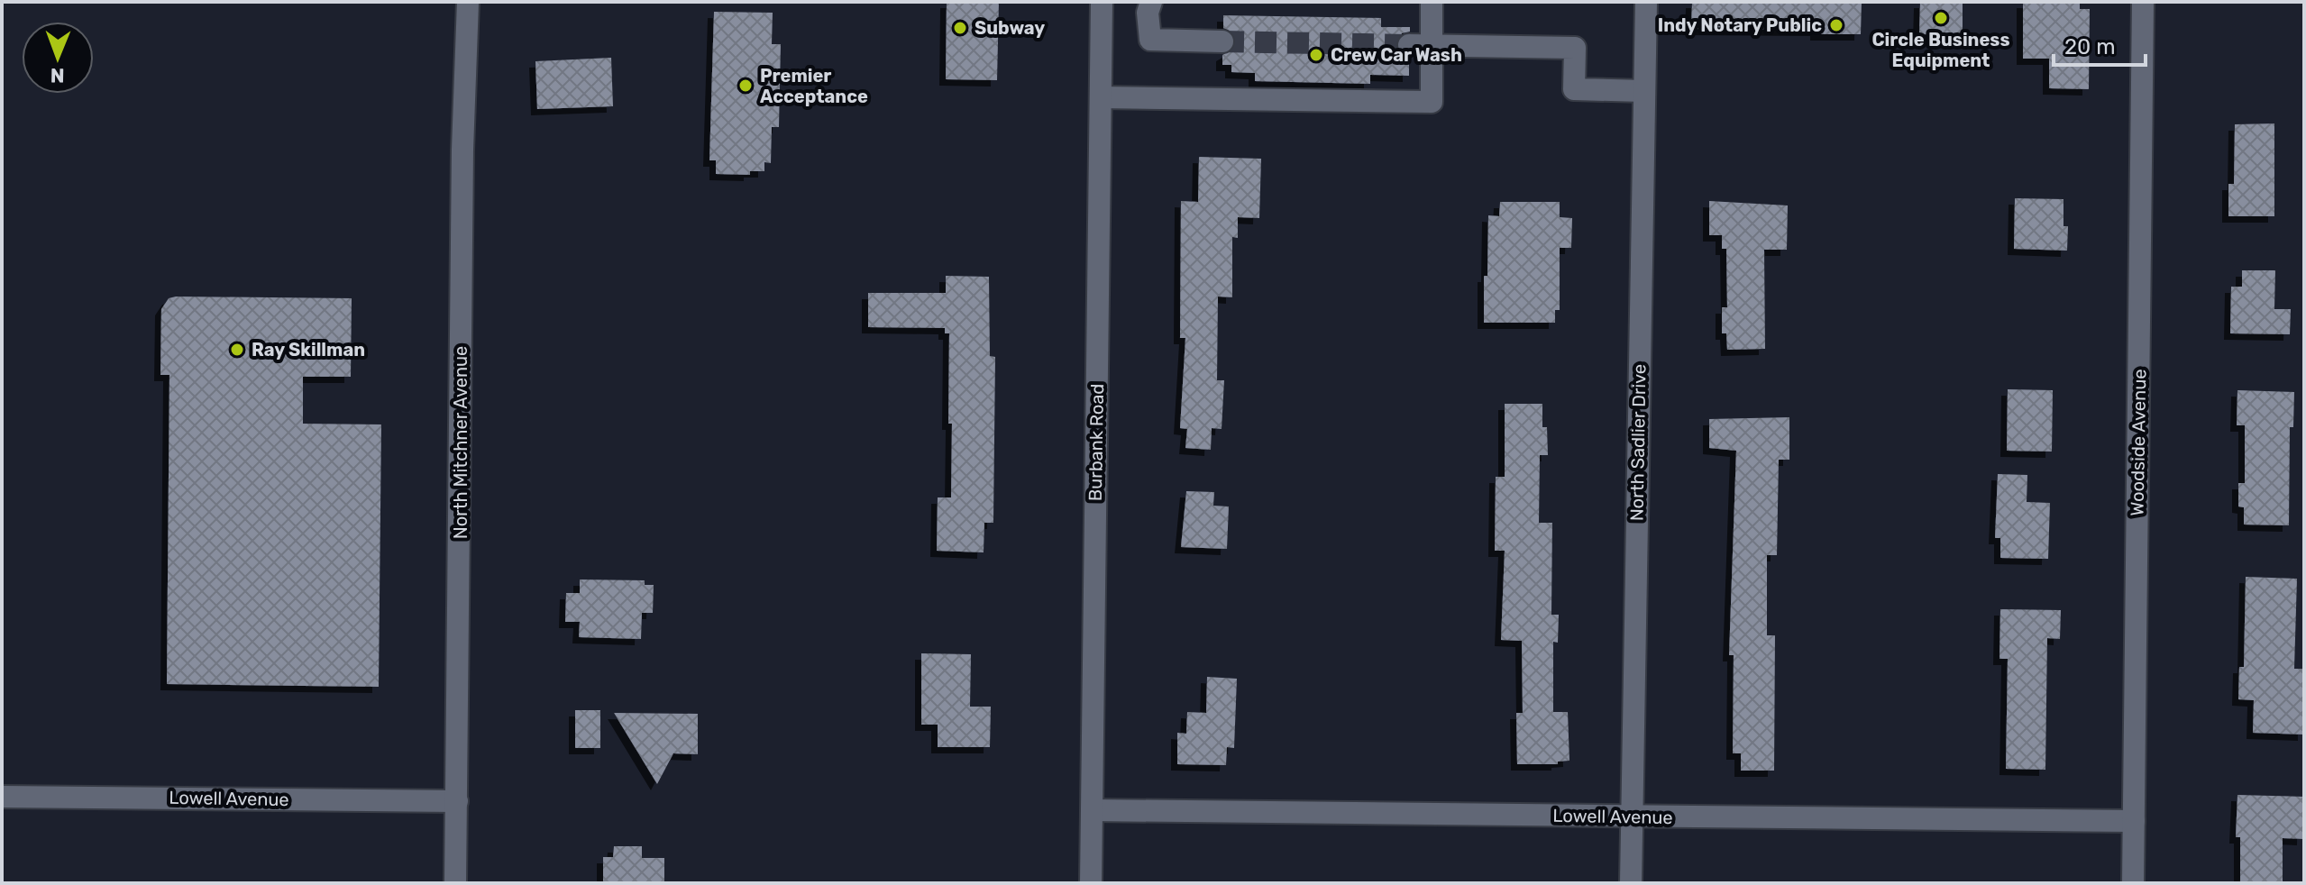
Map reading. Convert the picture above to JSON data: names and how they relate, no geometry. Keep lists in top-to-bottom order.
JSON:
{
  "streets": {
    "street": [
      "North Mitchner Avenue",
      "Burbank Road",
      "North Sadlier Drive",
      "Woodside Avenue",
      "Lowell Avenue"
    ]
  },
  "crossings": [
    ["North Mitchner Avenue", "Lowell Avenue"],
    ["Burbank Road", "Lowell Avenue"],
    ["North Sadlier Drive", "Lowell Avenue"],
    ["Woodside Avenue", "Lowell Avenue"]
  ],
  "places": [
    "Circle Business Equipment",
    "Indy Notary Public",
    "Subway",
    "Crew Car Wash",
    "Premier Acceptance",
    "Ray Skillman"
  ],
  "scale_bar": "20 m",
  "north": "bottom"
}
